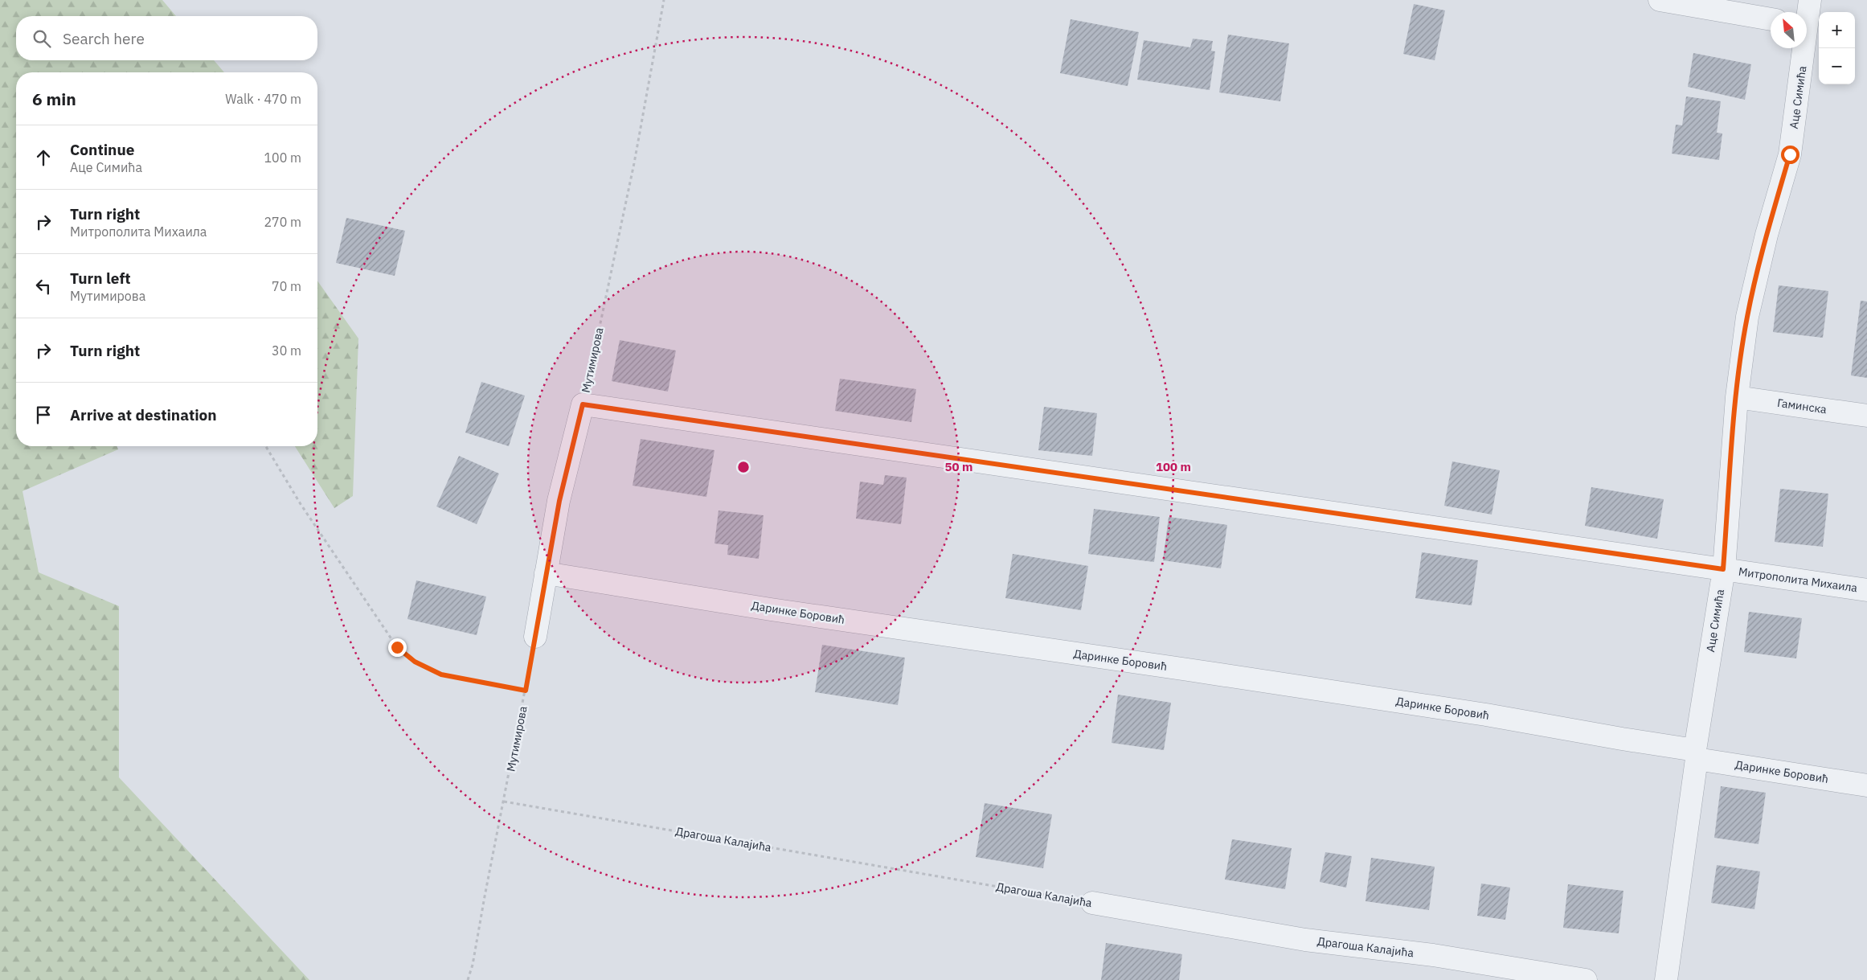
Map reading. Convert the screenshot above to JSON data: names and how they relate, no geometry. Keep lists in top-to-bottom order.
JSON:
{
  "streets": {
    "street": [
      "Аце Симића",
      "Мутимирова",
      "Гаминска",
      "Митрополита Михаила",
      "Даринке Боровић",
      "Драгоша Калајића"
    ]
  },
  "crossings": [
    ["Аце Симића", "Гаминска"],
    ["Аце Симића", "Митрополита Михаила"],
    ["Аце Симића", "Даринке Боровић"],
    ["Мутимирова", "Митрополита Михаила"],
    ["Мутимирова", "Даринке Боровић"],
    ["Мутимирова", "Драгоша Калајића"]
  ],
  "north": "top left",
  "page": {
    "map_buttons": ["+", "−"],
    "search": "Search here",
    "heading": ["6 min", "Walk · 470 m"],
    "list": [
      ["Continue", "Аце Симића", "100 m"],
      ["Turn right", "Митрополита Михаила", "270 m"],
      ["Turn left", "Мутимирова", "70 m"],
      ["Turn right", "30 m"],
      "Arrive at destination"
    ]
  },
  "rings": ["50 m", "100 m"]
}
